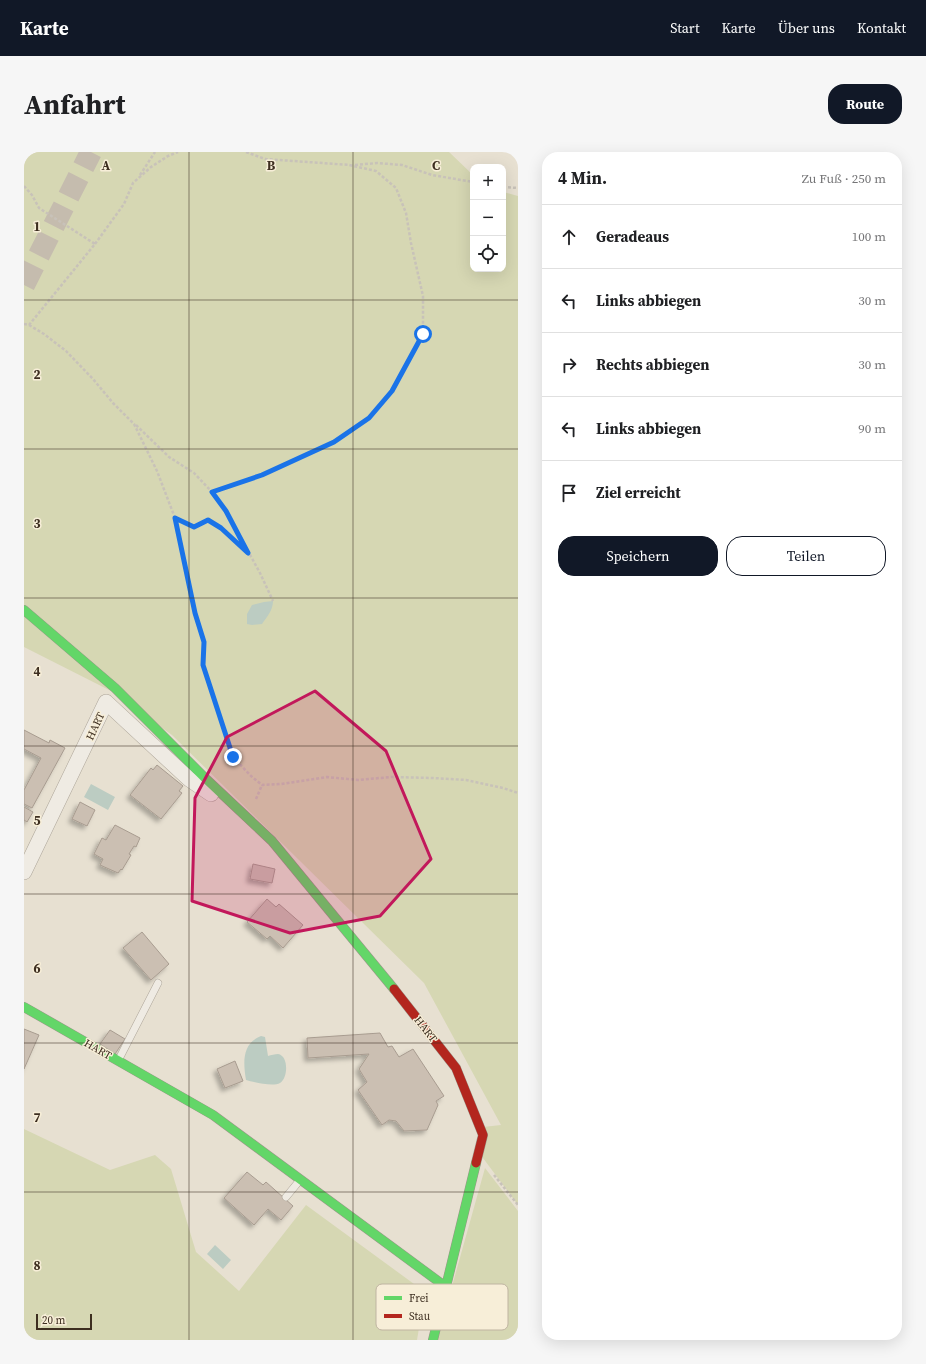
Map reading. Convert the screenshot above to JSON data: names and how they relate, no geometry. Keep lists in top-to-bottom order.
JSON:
{
  "streets": {
    "street": ["HART"]
  },
  "legend": ["Frei", "Stau"],
  "scale_bar": "20 m",
  "page": {
    "header": "Karte",
    "nav": [
      "Start",
      "Karte",
      "Über uns",
      "Kontakt"
    ],
    "buttons": [
      "Route",
      ["Speichern", "Teilen"]
    ],
    "title": "Anfahrt",
    "heading": ["4 Min.", "Zu Fuß · 250 m"],
    "map_buttons": ["+", "−"],
    "list": [
      ["Geradeaus", "100 m"],
      ["Links abbiegen", "30 m"],
      ["Rechts abbiegen", "30 m"],
      ["Links abbiegen", "90 m"],
      "Ziel erreicht"
    ],
    "scale": "20 m"
  },
  "grid": {
    "columns": ["A", "B", "C"],
    "rows": [
      "1",
      "2",
      "3",
      "4",
      "5",
      "6",
      "7",
      "8"
    ]
  }
}
